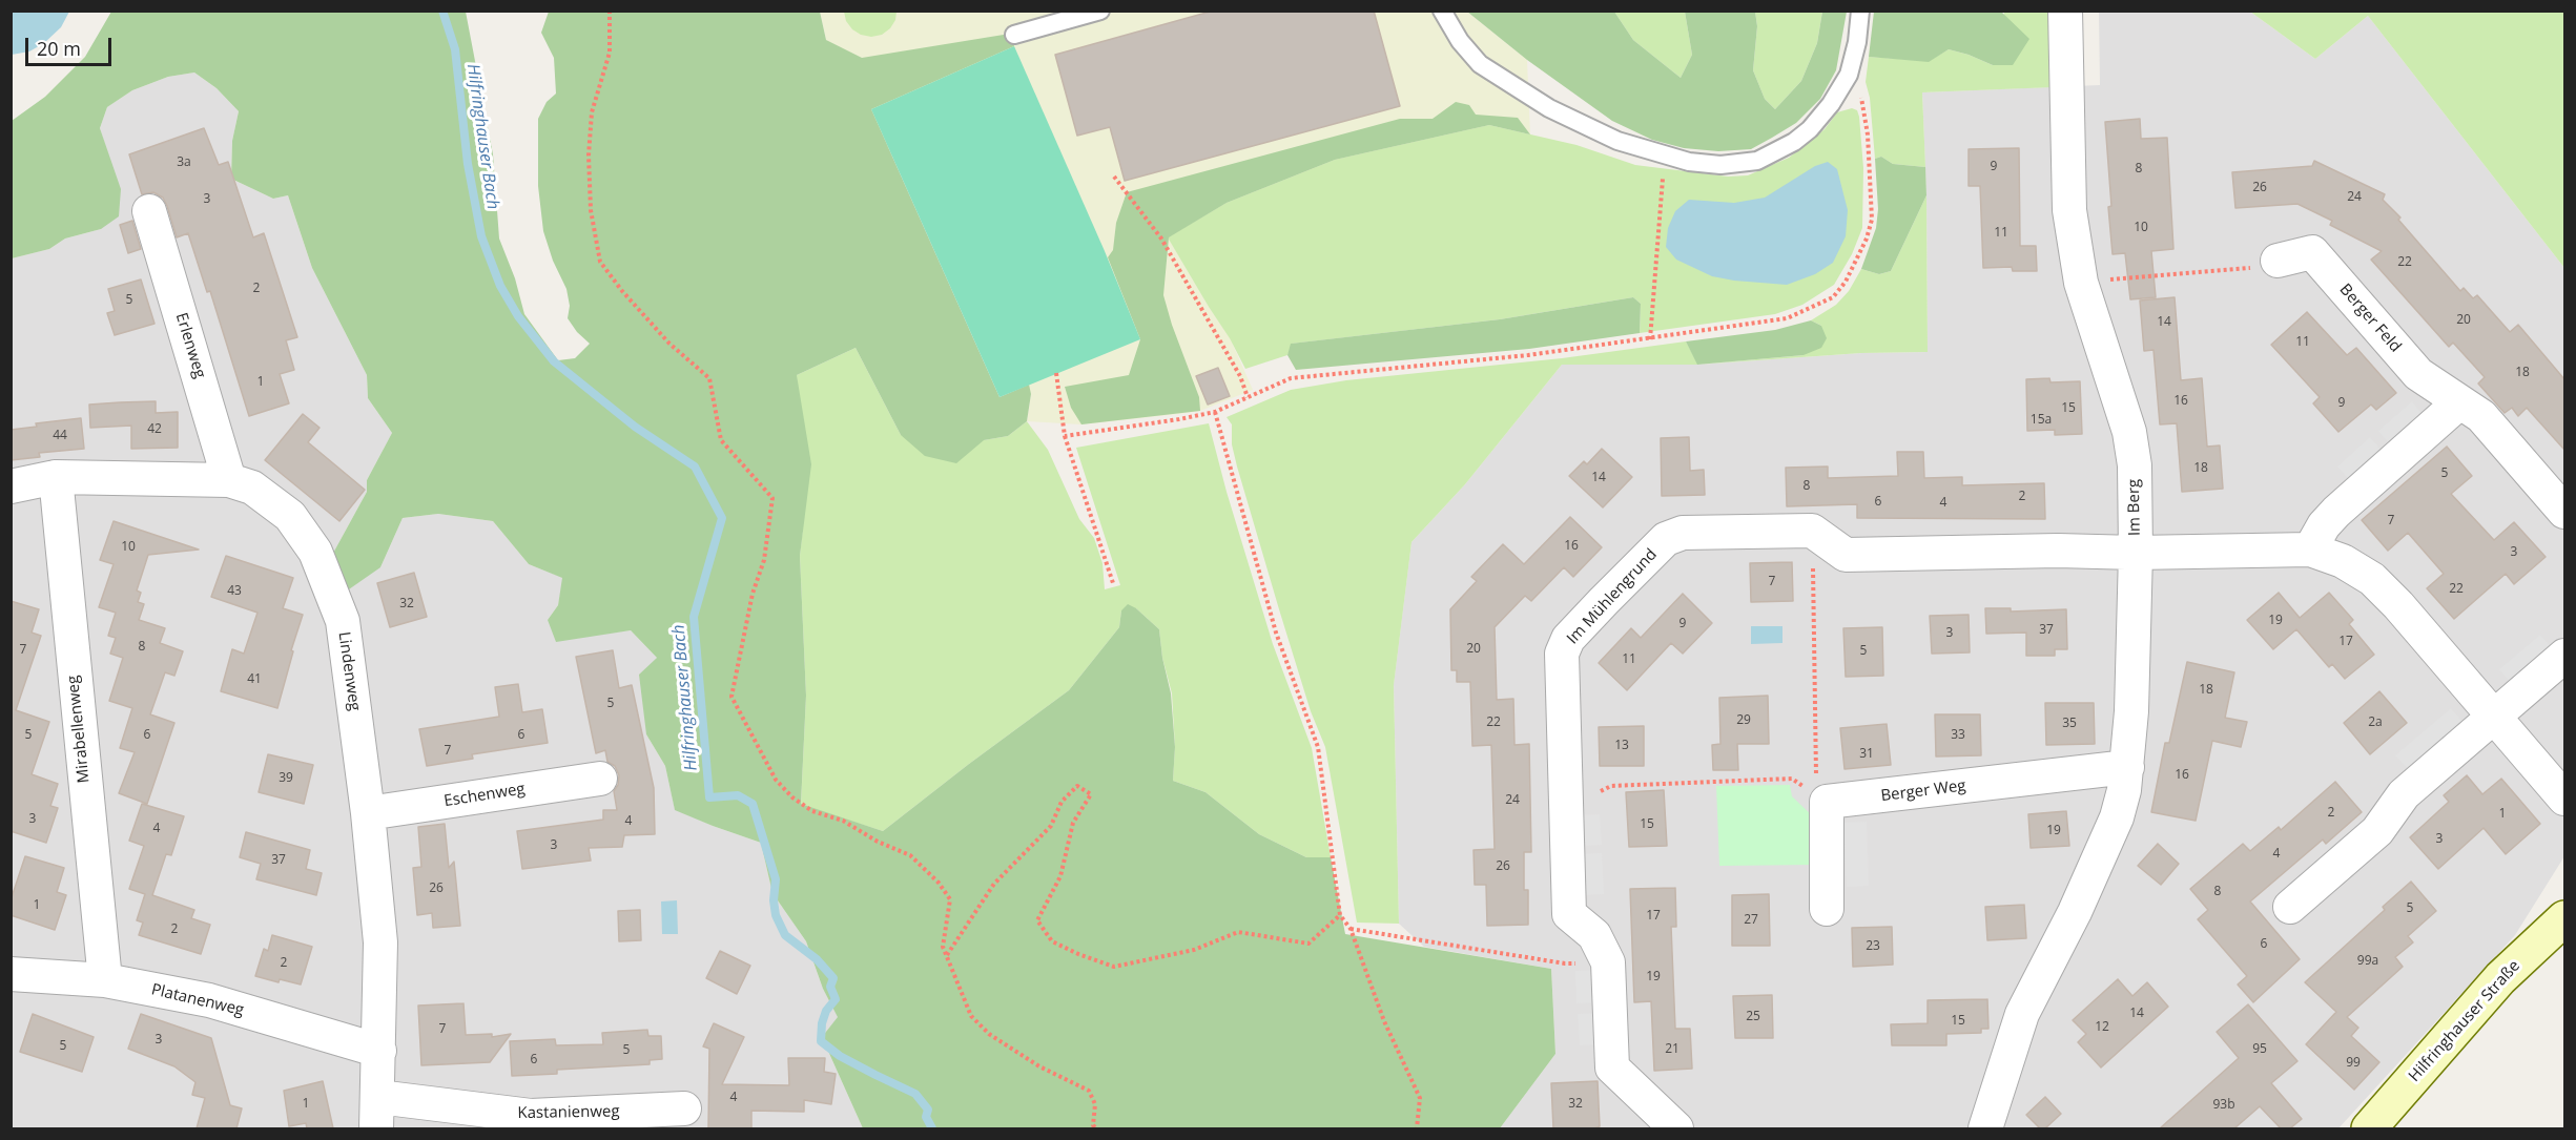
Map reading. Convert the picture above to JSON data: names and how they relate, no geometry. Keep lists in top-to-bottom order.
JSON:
{
  "streets": {
    "main road": ["Hilfringhauser Straße"],
    "street": [
      "Berger Feld",
      "Erlenweg",
      "Im Berg",
      "Im Mühlengrund",
      "Lindenweg",
      "Mirabellenweg",
      "Berger Weg",
      "Eschenweg",
      "Platanenweg",
      "Kastanienweg"
    ]
  },
  "crossings": [
    ["Erlenweg", "Lindenweg"],
    ["Lindenweg", "Mirabellenweg"],
    ["Lindenweg", "Eschenweg"],
    ["Lindenweg", "Platanenweg"],
    ["Lindenweg", "Kastanienweg"],
    ["Mirabellenweg", "Platanenweg"]
  ],
  "water": ["Hilfringhauser Bach"],
  "house_numbers": [
    "3a",
    "9",
    "8",
    "26",
    "24",
    "3",
    "10",
    "11",
    "22",
    "2",
    "5",
    "20",
    "14",
    "11",
    "18",
    "1",
    "16",
    "9",
    "15",
    "15a",
    "42",
    "44",
    "18",
    "5",
    "14",
    "8",
    "2",
    "6",
    "4",
    "7",
    "16",
    "10",
    "3",
    "7",
    "22",
    "43",
    "32",
    "19",
    "9",
    "37",
    "3",
    "17",
    "8",
    "20",
    "7",
    "5",
    "11",
    "41",
    "18",
    "5",
    "29",
    "22",
    "2a",
    "35",
    "5",
    "6",
    "6",
    "33",
    "13",
    "7",
    "31",
    "16",
    "39",
    "24",
    "2",
    "1",
    "3",
    "4",
    "15",
    "4",
    "19",
    "3",
    "3",
    "4",
    "37",
    "26",
    "26",
    "8",
    "1",
    "5",
    "17",
    "27",
    "2",
    "6",
    "23",
    "99a",
    "2",
    "19",
    "14",
    "25",
    "15",
    "12",
    "7",
    "3",
    "5",
    "21",
    "95",
    "5",
    "6",
    "99",
    "4",
    "1",
    "32",
    "93b"
  ],
  "scale_bar": "20 m"
}
